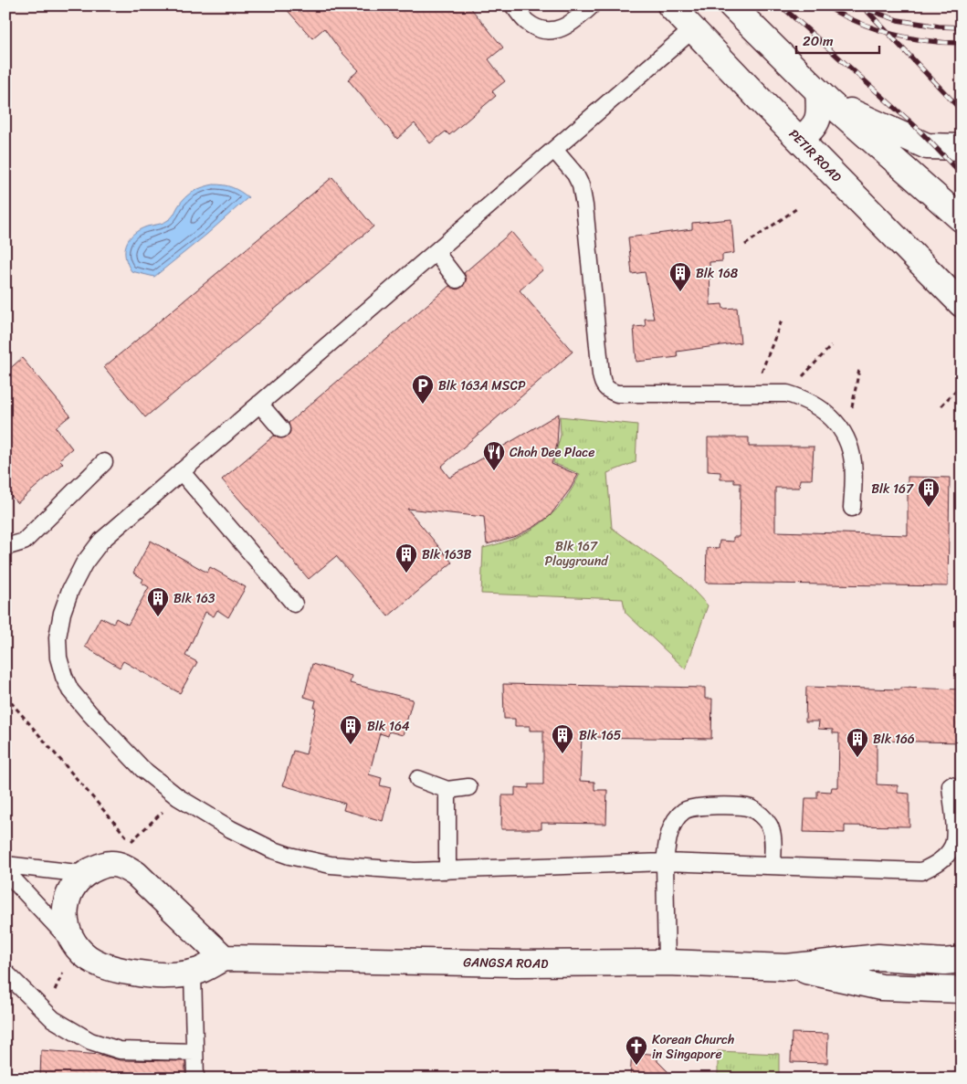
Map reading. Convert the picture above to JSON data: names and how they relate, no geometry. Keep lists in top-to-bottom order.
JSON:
{
  "streets": {
    "street": ["PETIR ROAD", "GANGSA ROAD"]
  },
  "parks": ["Blk 167 Playground"],
  "places": {
    "building": [
      "Blk 168",
      "Blk 167",
      "Blk 163B",
      "Blk 163",
      "Blk 164",
      "Blk 165",
      "Blk 166"
    ],
    "parking": ["Blk 163A MSCP"],
    "restaurant": ["Choh Dee Place"],
    "church": ["Korean Church in Singapore"]
  },
  "scale_bar": "20 m"
}
